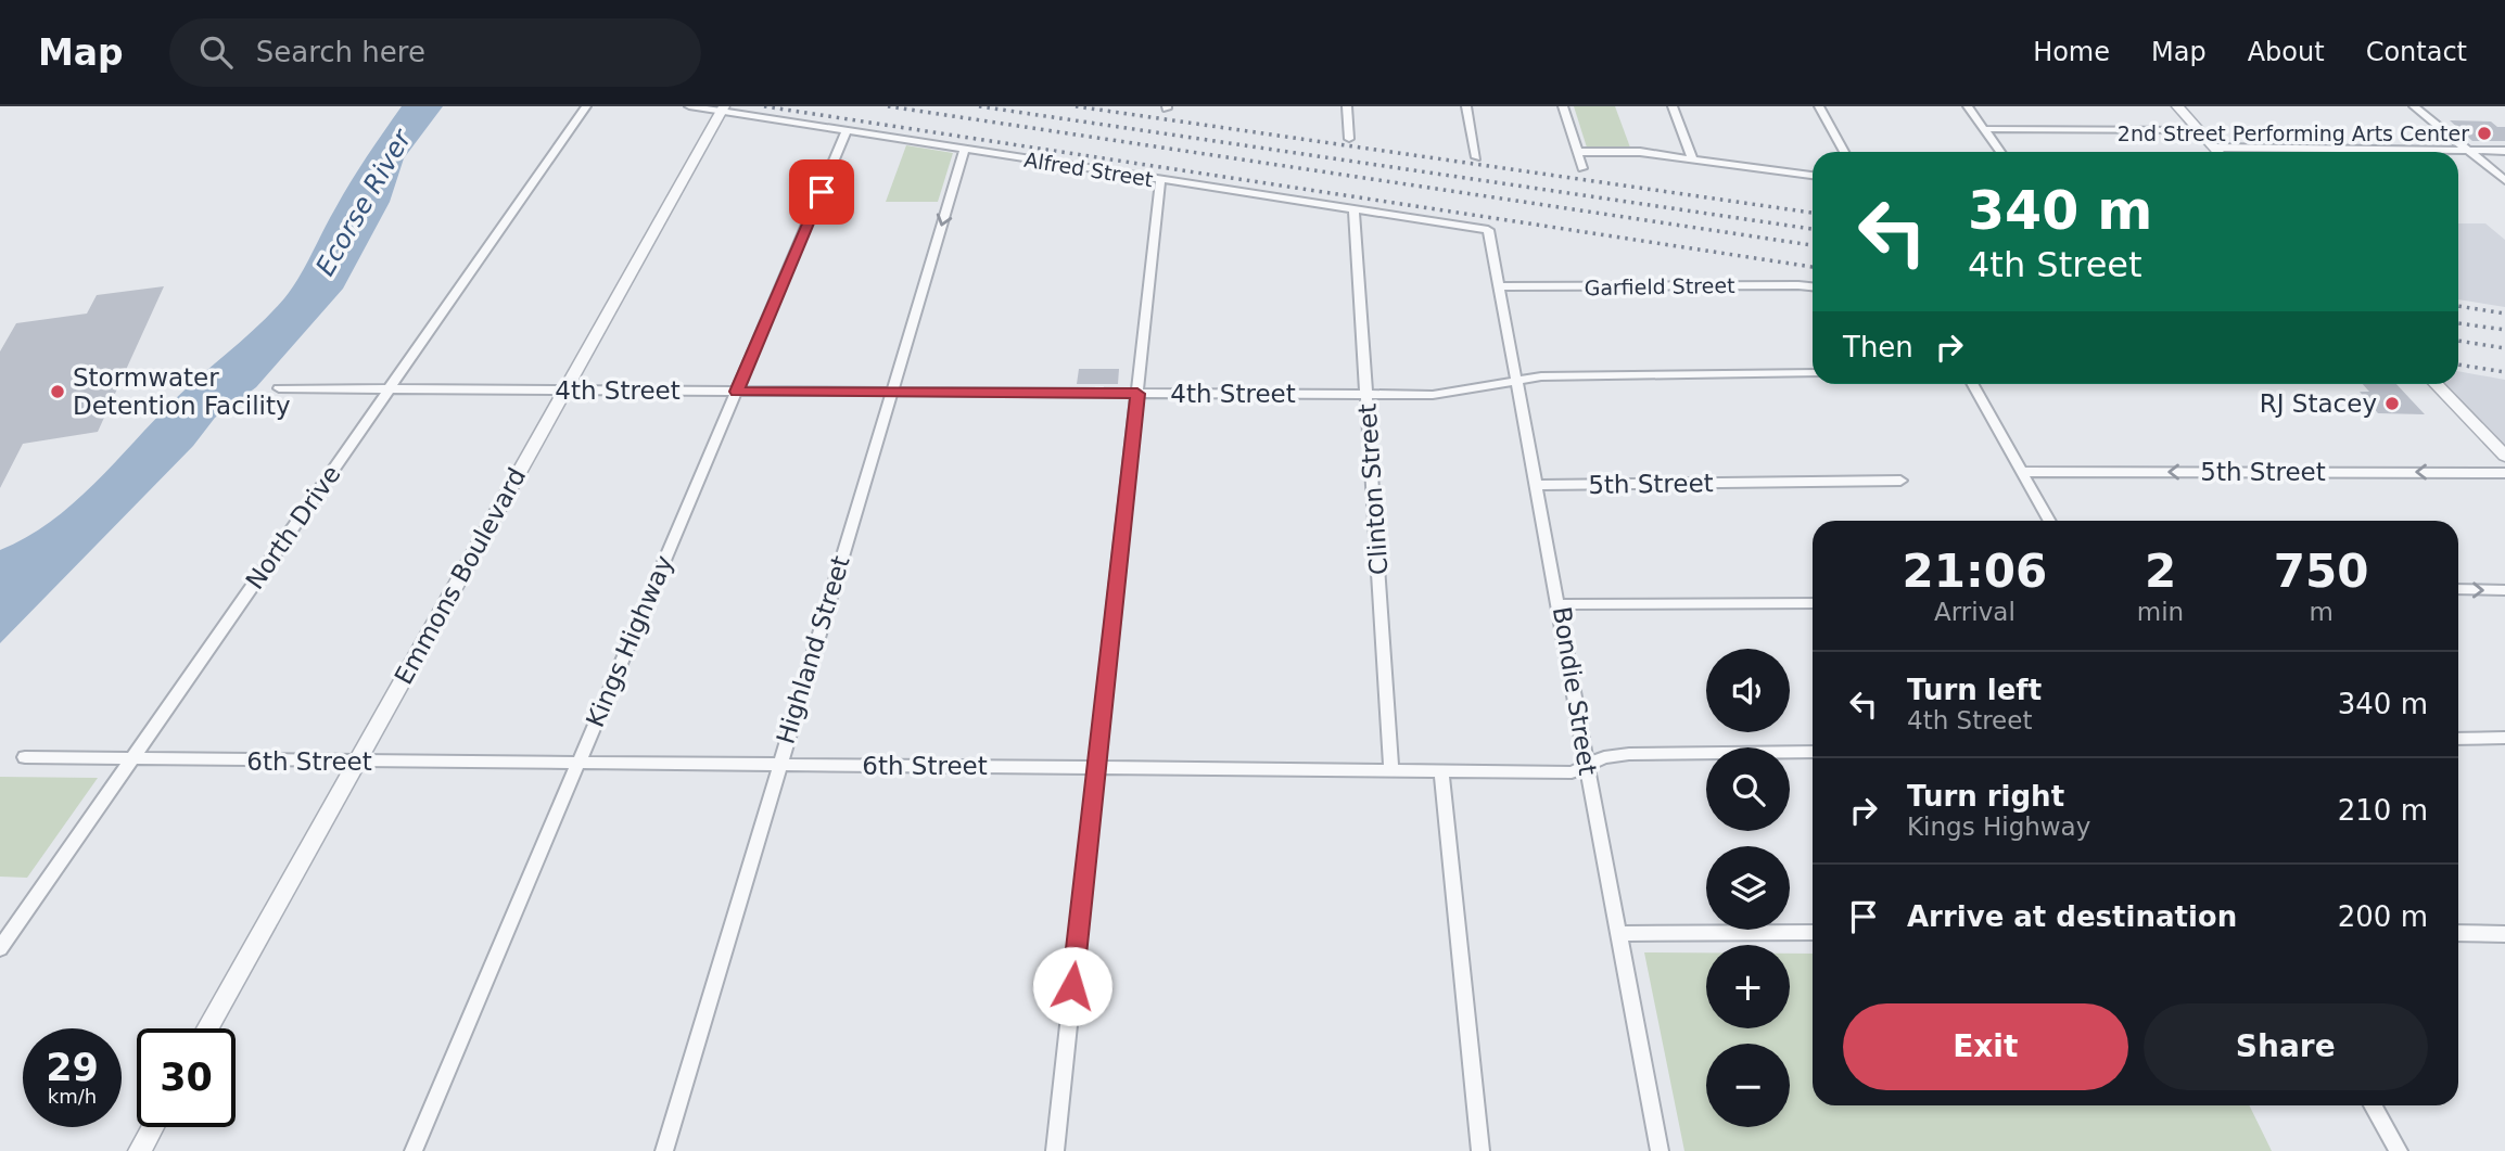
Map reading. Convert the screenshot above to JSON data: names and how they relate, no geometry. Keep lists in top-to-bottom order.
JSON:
{
  "streets": {
    "street": [
      "Alfred Street",
      "Garfield Street",
      "4th Street",
      "5th Street",
      "Clinton Street",
      "North Drive",
      "Emmons Boulevard",
      "Kings Highway",
      "Highland Street",
      "Bondie Street",
      "6th Street"
    ]
  },
  "crossings": [
    ["Alfred Street", "Clinton Street"],
    ["Alfred Street", "Emmons Boulevard"],
    ["Alfred Street", "Kings Highway"],
    ["Alfred Street", "Highland Street"],
    ["Alfred Street", "Bondie Street"],
    ["Garfield Street", "Bondie Street"],
    ["4th Street", "Clinton Street"],
    ["4th Street", "North Drive"],
    ["4th Street", "Emmons Boulevard"],
    ["4th Street", "Kings Highway"],
    ["4th Street", "Highland Street"],
    ["4th Street", "Bondie Street"],
    ["5th Street", "Bondie Street"],
    ["Clinton Street", "6th Street"],
    ["North Drive", "6th Street"],
    ["Emmons Boulevard", "6th Street"],
    ["Kings Highway", "6th Street"],
    ["Highland Street", "6th Street"],
    ["Bondie Street", "6th Street"]
  ],
  "one_way": ["5th Street"],
  "water": ["Ecorse River"],
  "places": ["2nd Street Performing Arts Center", "Stormwater Detention Facility", "RJ Stacey"],
  "page": {
    "header": "Map",
    "search": "Search here",
    "nav": [
      "Home",
      "Map",
      "About",
      "Contact"
    ],
    "turn": ["340 m", "4th Street"],
    "then": "Then",
    "eta": [
      "21:06",
      "Arrival",
      "2",
      "min",
      "750",
      "m"
    ],
    "map_buttons": ["+", "−"],
    "list": [
      {
        "name": "Turn left",
        "note": "4th Street",
        "value": "340 m"
      },
      {
        "name": "Turn right",
        "note": "Kings Highway",
        "value": "210 m"
      },
      {
        "name": "Arrive at destination",
        "value": "200 m"
      }
    ],
    "buttons": ["Exit", "Share"],
    "speed": "29 km/h",
    "limit": "30"
  }
}
